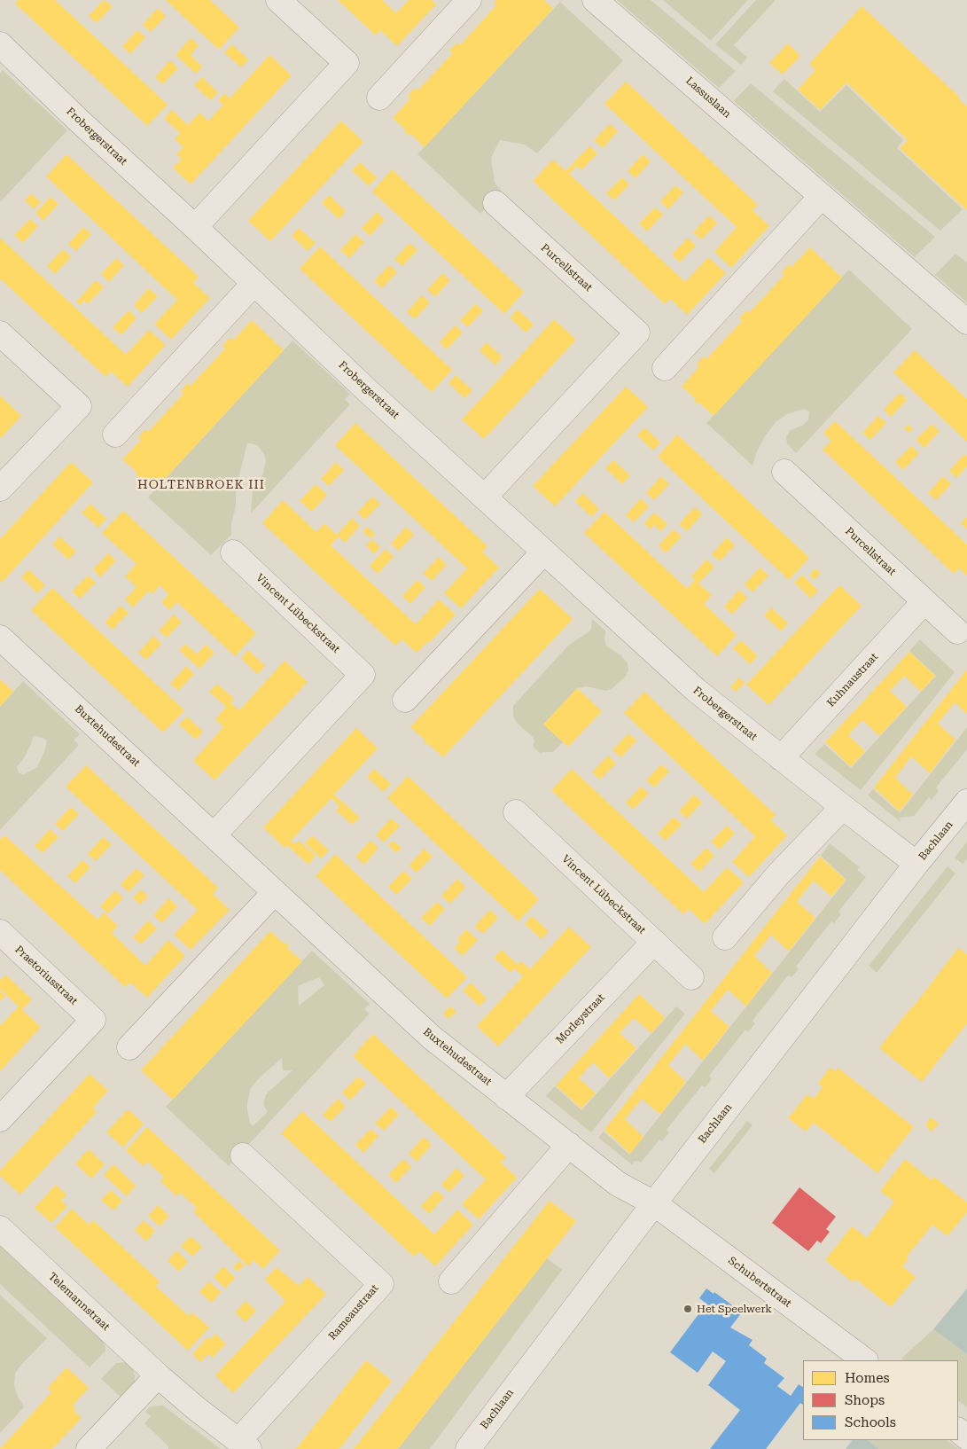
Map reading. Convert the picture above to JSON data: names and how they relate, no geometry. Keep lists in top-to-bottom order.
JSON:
{
  "streets": {
    "street": [
      "Lassuslaan",
      "Frobergerstraat",
      "Purcellstraat",
      "Vincent Lübeckstraat",
      "Kuhnaustraat",
      "Buxtehudestraat",
      "Bachlaan",
      "Praetoriusstraat",
      "Morleystraat",
      "Schubertstraat",
      "Telemannstraat",
      "Rameaustraat"
    ]
  },
  "crossings": [
    ["Frobergerstraat", "Purcellstraat"],
    ["Frobergerstraat", "Kuhnaustraat"],
    ["Frobergerstraat", "Bachlaan"],
    ["Purcellstraat", "Kuhnaustraat"],
    ["Vincent Lübeckstraat", "Buxtehudestraat"],
    ["Vincent Lübeckstraat", "Morleystraat"],
    ["Buxtehudestraat", "Bachlaan"],
    ["Buxtehudestraat", "Morleystraat"],
    ["Buxtehudestraat", "Schubertstraat"],
    ["Bachlaan", "Schubertstraat"],
    ["Telemannstraat", "Rameaustraat"]
  ],
  "districts": ["HOLTENBROEK III"],
  "places": ["Het Speelwerk"],
  "legend": ["Homes", "Shops", "Schools"]
}
